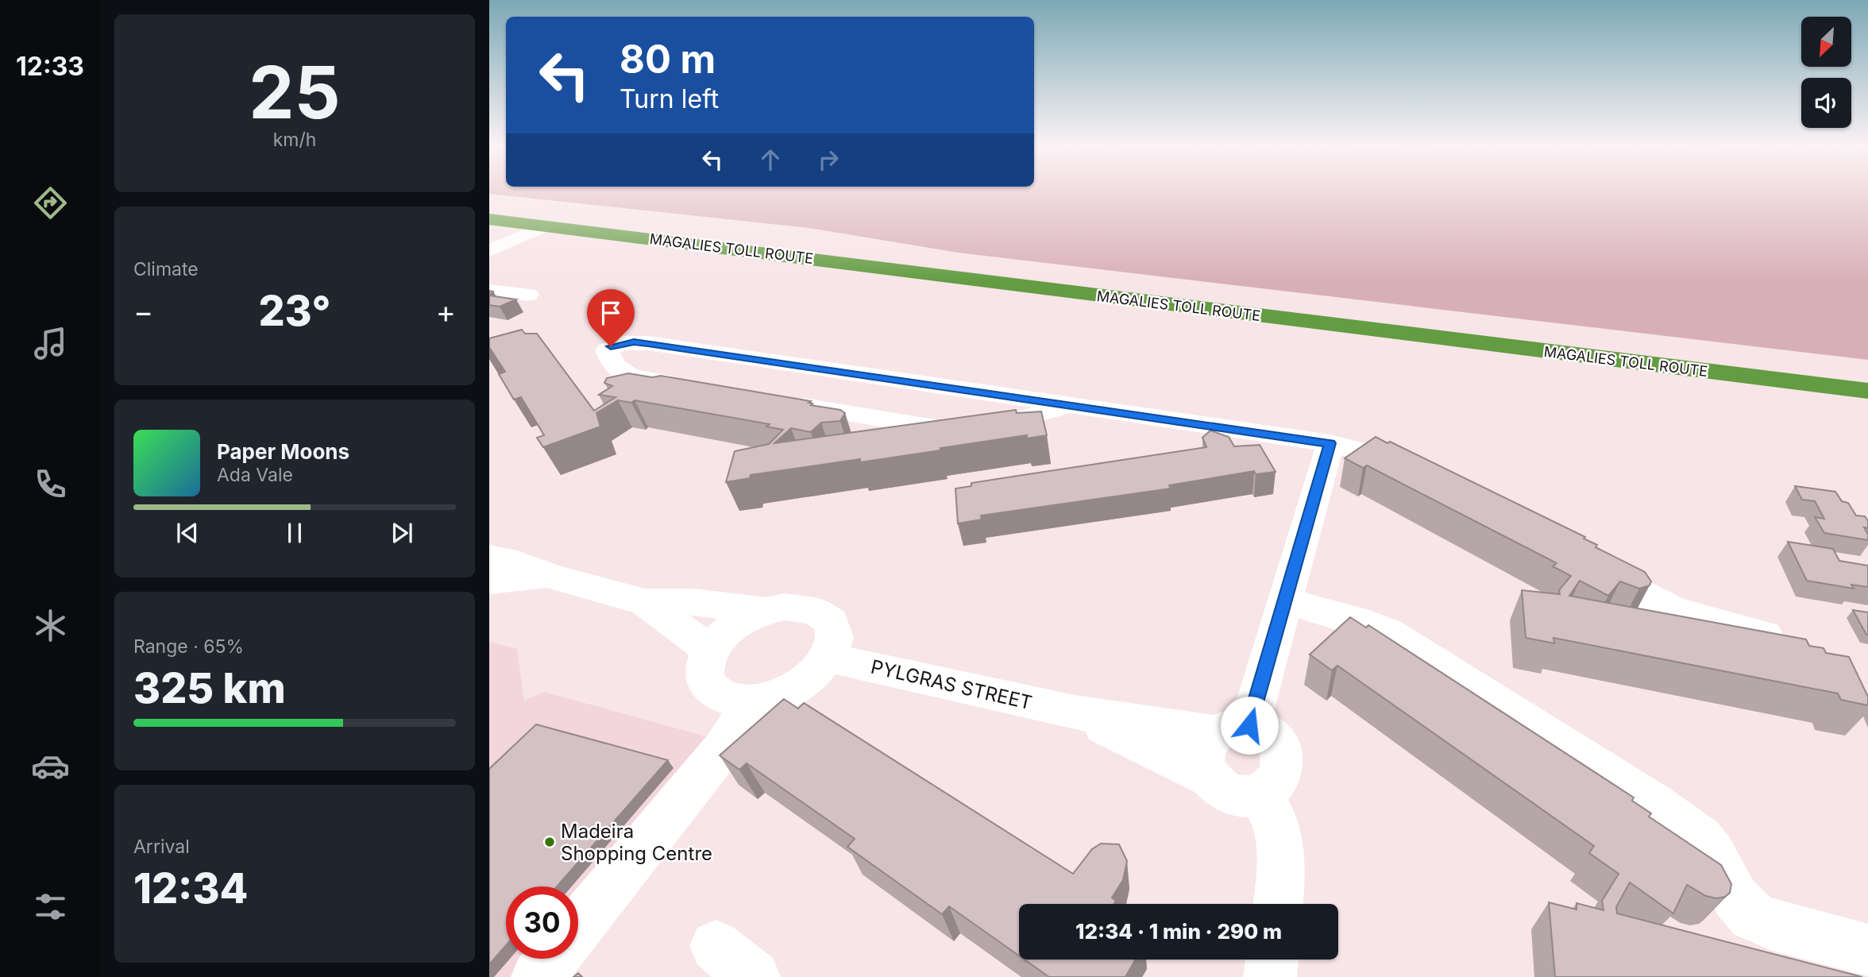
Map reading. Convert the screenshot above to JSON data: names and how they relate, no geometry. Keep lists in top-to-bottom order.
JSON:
{
  "streets": {
    "highway": ["MAGALIES TOLL ROUTE"],
    "street": ["PYLGRAS STREET"]
  },
  "places": ["Madeira Shopping Centre"],
  "north": "bottom left",
  "page": {
    "tabs": "12:33",
    "tile": [
      ["25", "km/h"],
      "Climate",
      ["Range · 65%", "325 km"],
      ["Arrival", "12:34"]
    ],
    "turn": ["80 m", "Turn left"],
    "heat": ["−", "23°", "+"],
    "song": ["Paper Moons", "Ada Vale"],
    "limit": "30",
    "trip": "12:34 · 1 min · 290 m"
  }
}
